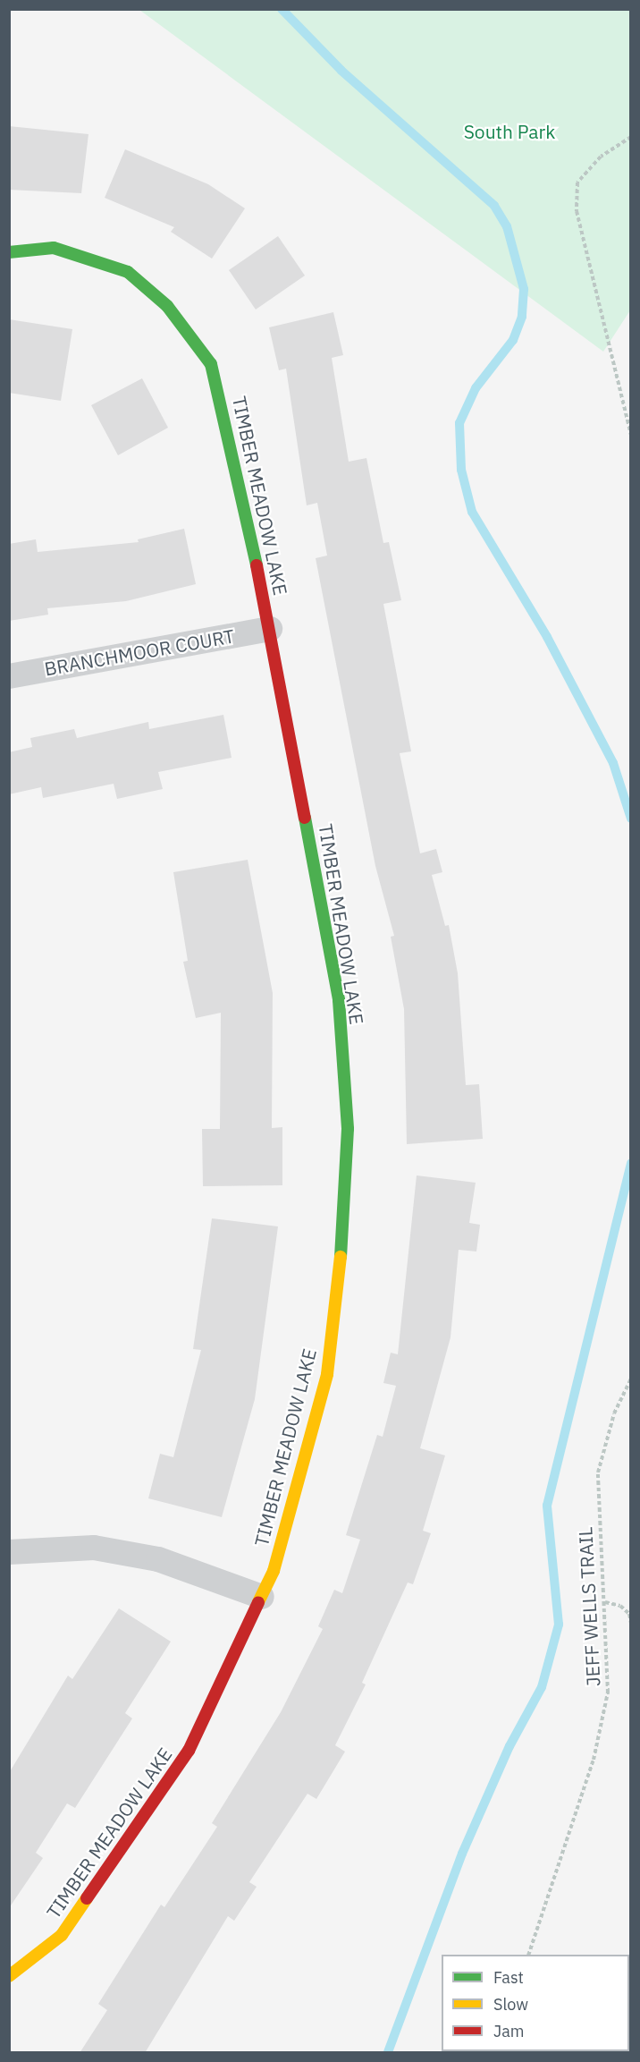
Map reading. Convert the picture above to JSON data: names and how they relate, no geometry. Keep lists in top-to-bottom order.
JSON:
{
  "streets": {
    "street": ["TIMBER MEADOW LAKE", "BRANCHMOOR COURT"],
    "path": ["JEFF WELLS TRAIL"]
  },
  "crossings": [
    ["TIMBER MEADOW LAKE", "BRANCHMOOR COURT"]
  ],
  "parks": ["South Park"],
  "legend": ["Fast", "Slow", "Jam"]
}
